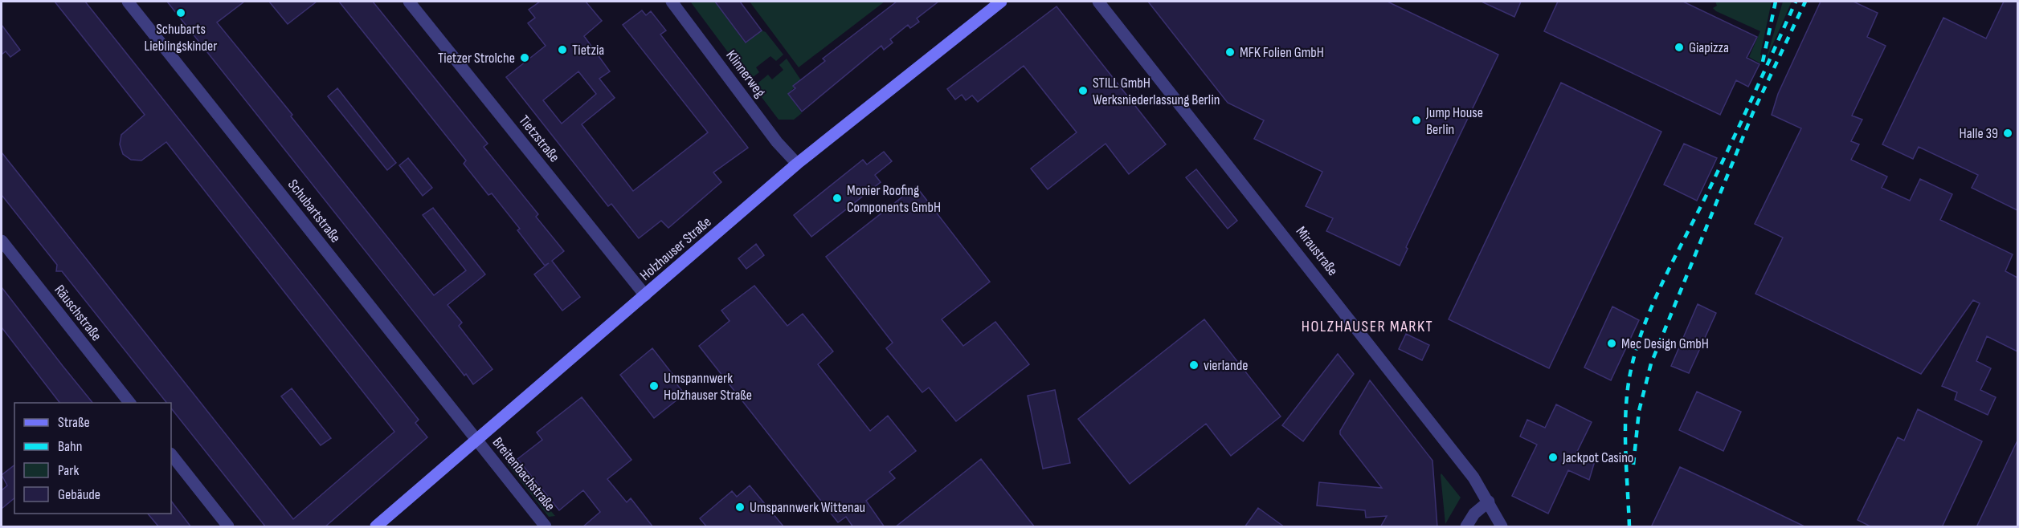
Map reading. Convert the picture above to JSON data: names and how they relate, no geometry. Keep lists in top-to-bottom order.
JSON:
{
  "streets": {
    "main road": ["Holzhauser Straße"],
    "street": [
      "Klinnerweg",
      "Tietzstraße",
      "Schubartstraße",
      "Miraustraße",
      "Räuschstraße",
      "Breitenbachstraße"
    ]
  },
  "crossings": [
    ["Klinnerweg", "Holzhauser Straße"],
    ["Tietzstraße", "Holzhauser Straße"],
    ["Schubartstraße", "Holzhauser Straße"],
    ["Schubartstraße", "Breitenbachstraße"],
    ["Holzhauser Straße", "Breitenbachstraße"]
  ],
  "districts": ["HOLZHAUSER MARKT"],
  "places": [
    "Schubarts Lieblingskinder",
    "Giapizza",
    "Tietzia",
    "MFK Folien GmbH",
    "Tietzer Strolche",
    "STILL GmbH Werksniederlassung Berlin",
    "Jump House Berlin",
    "Halle 39",
    "Monier Roofing Components GmbH",
    "Mec Design GmbH",
    "vierlande",
    "Umspannwerk Holzhauser Straße",
    "Jackpot Casino",
    "Umspannwerk Wittenau"
  ],
  "legend": [
    "Straße",
    "Bahn",
    "Park",
    "Gebäude"
  ]
}
